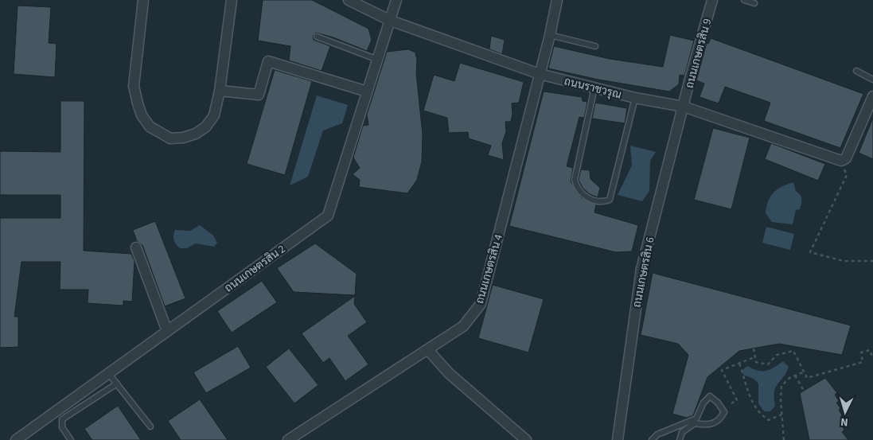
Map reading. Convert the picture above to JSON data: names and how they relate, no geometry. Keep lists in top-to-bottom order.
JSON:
{
  "streets": {
    "street": [
      "ถนนเกษตรสิน 9",
      "ถนนราชวรุณ",
      "ถนนเกษตรสิน 2",
      "ถนนเกษตรสิน 4",
      "ถนนเกษตรสิน 6"
    ]
  },
  "crossings": [
    ["ถนนเกษตรสิน 9", "ถนนราชวรุณ"],
    ["ถนนเกษตรสิน 9", "ถนนเกษตรสิน 6"],
    ["ถนนราชวรุณ", "ถนนเกษตรสิน 2"],
    ["ถนนราชวรุณ", "ถนนเกษตรสิน 4"],
    ["ถนนราชวรุณ", "ถนนเกษตรสิน 6"]
  ],
  "north": "bottom"
}
